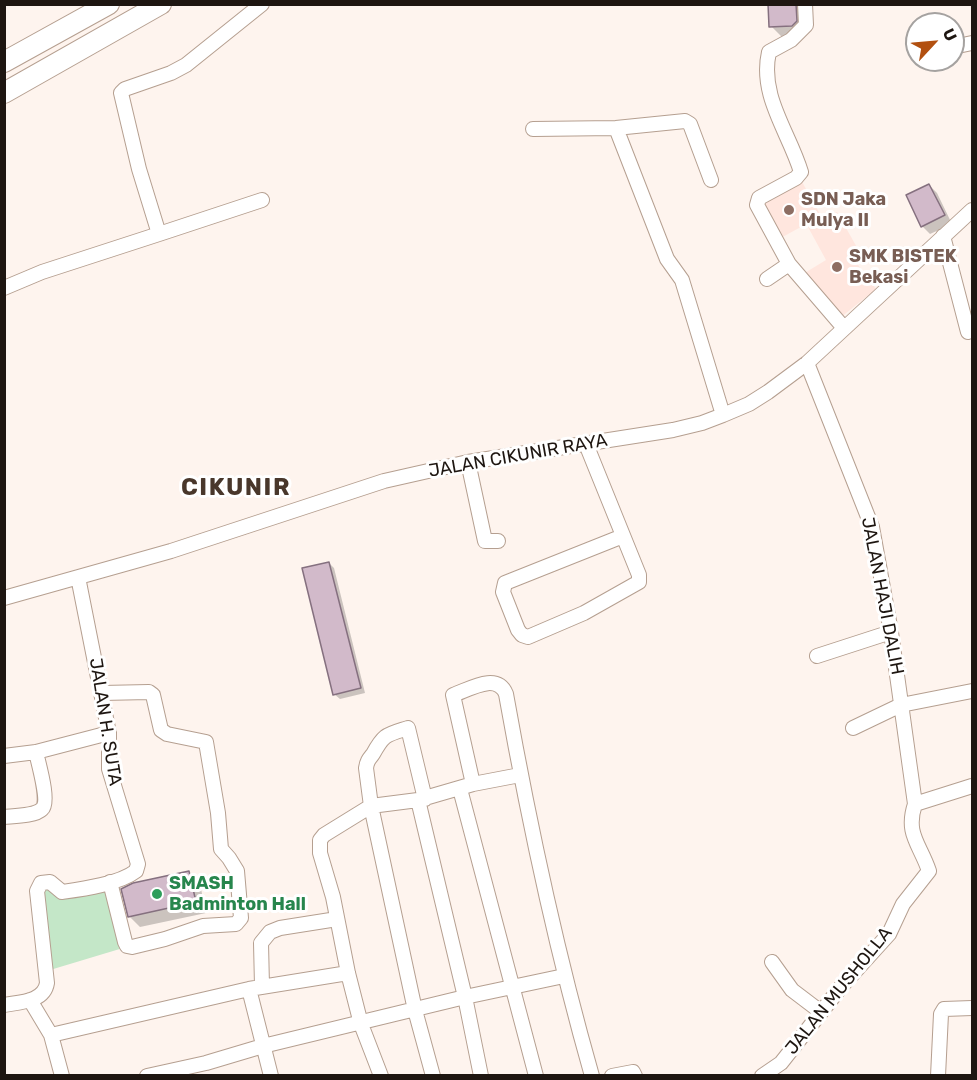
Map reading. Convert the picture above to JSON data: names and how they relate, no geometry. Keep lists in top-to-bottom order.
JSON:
{
  "streets": {
    "street": [
      "JALAN CIKUNIR RAYA",
      "JALAN HAJI DALIH",
      "JALAN H. SUTA",
      "JALAN MUSHOLLA"
    ]
  },
  "crossings": [
    ["JALAN CIKUNIR RAYA", "JALAN HAJI DALIH"],
    ["JALAN CIKUNIR RAYA", "JALAN H. SUTA"],
    ["JALAN HAJI DALIH", "JALAN MUSHOLLA"]
  ],
  "districts": ["CIKUNIR"],
  "places": ["SDN Jaka Mulya II", "SMK BISTEK Bekasi", "SMASH Badminton Hall"],
  "north": "top right"
}
